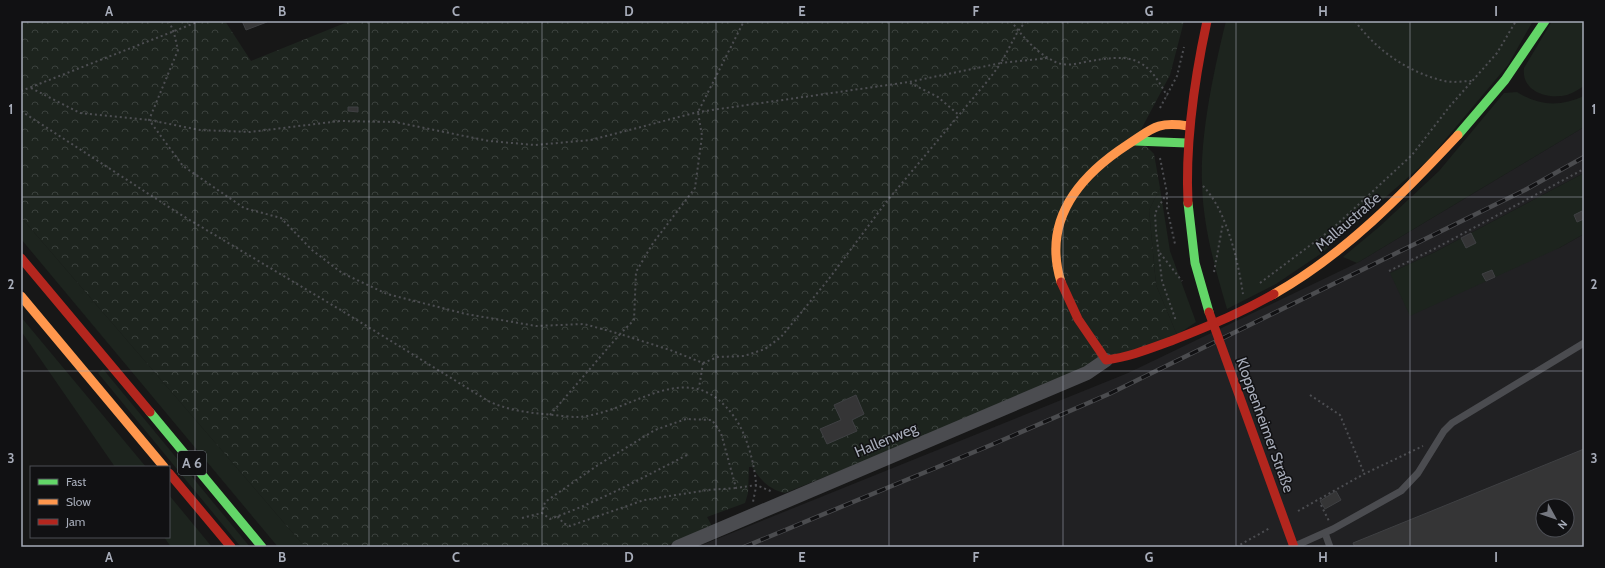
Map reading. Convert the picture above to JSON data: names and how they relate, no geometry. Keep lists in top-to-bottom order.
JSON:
{
  "streets": {
    "main road": ["Mallaustraße", "Kloppenheimer Straße", "A 6"],
    "street": ["Hallenweg"]
  },
  "crossings": [
    ["Mallaustraße", "Hallenweg"]
  ],
  "legend": ["Fast", "Slow", "Jam"],
  "north": "bottom right",
  "grid": {
    "columns": [
      "A",
      "B",
      "C",
      "D",
      "E",
      "F",
      "G",
      "H",
      "I"
    ],
    "rows": ["1", "2", "3"]
  }
}
